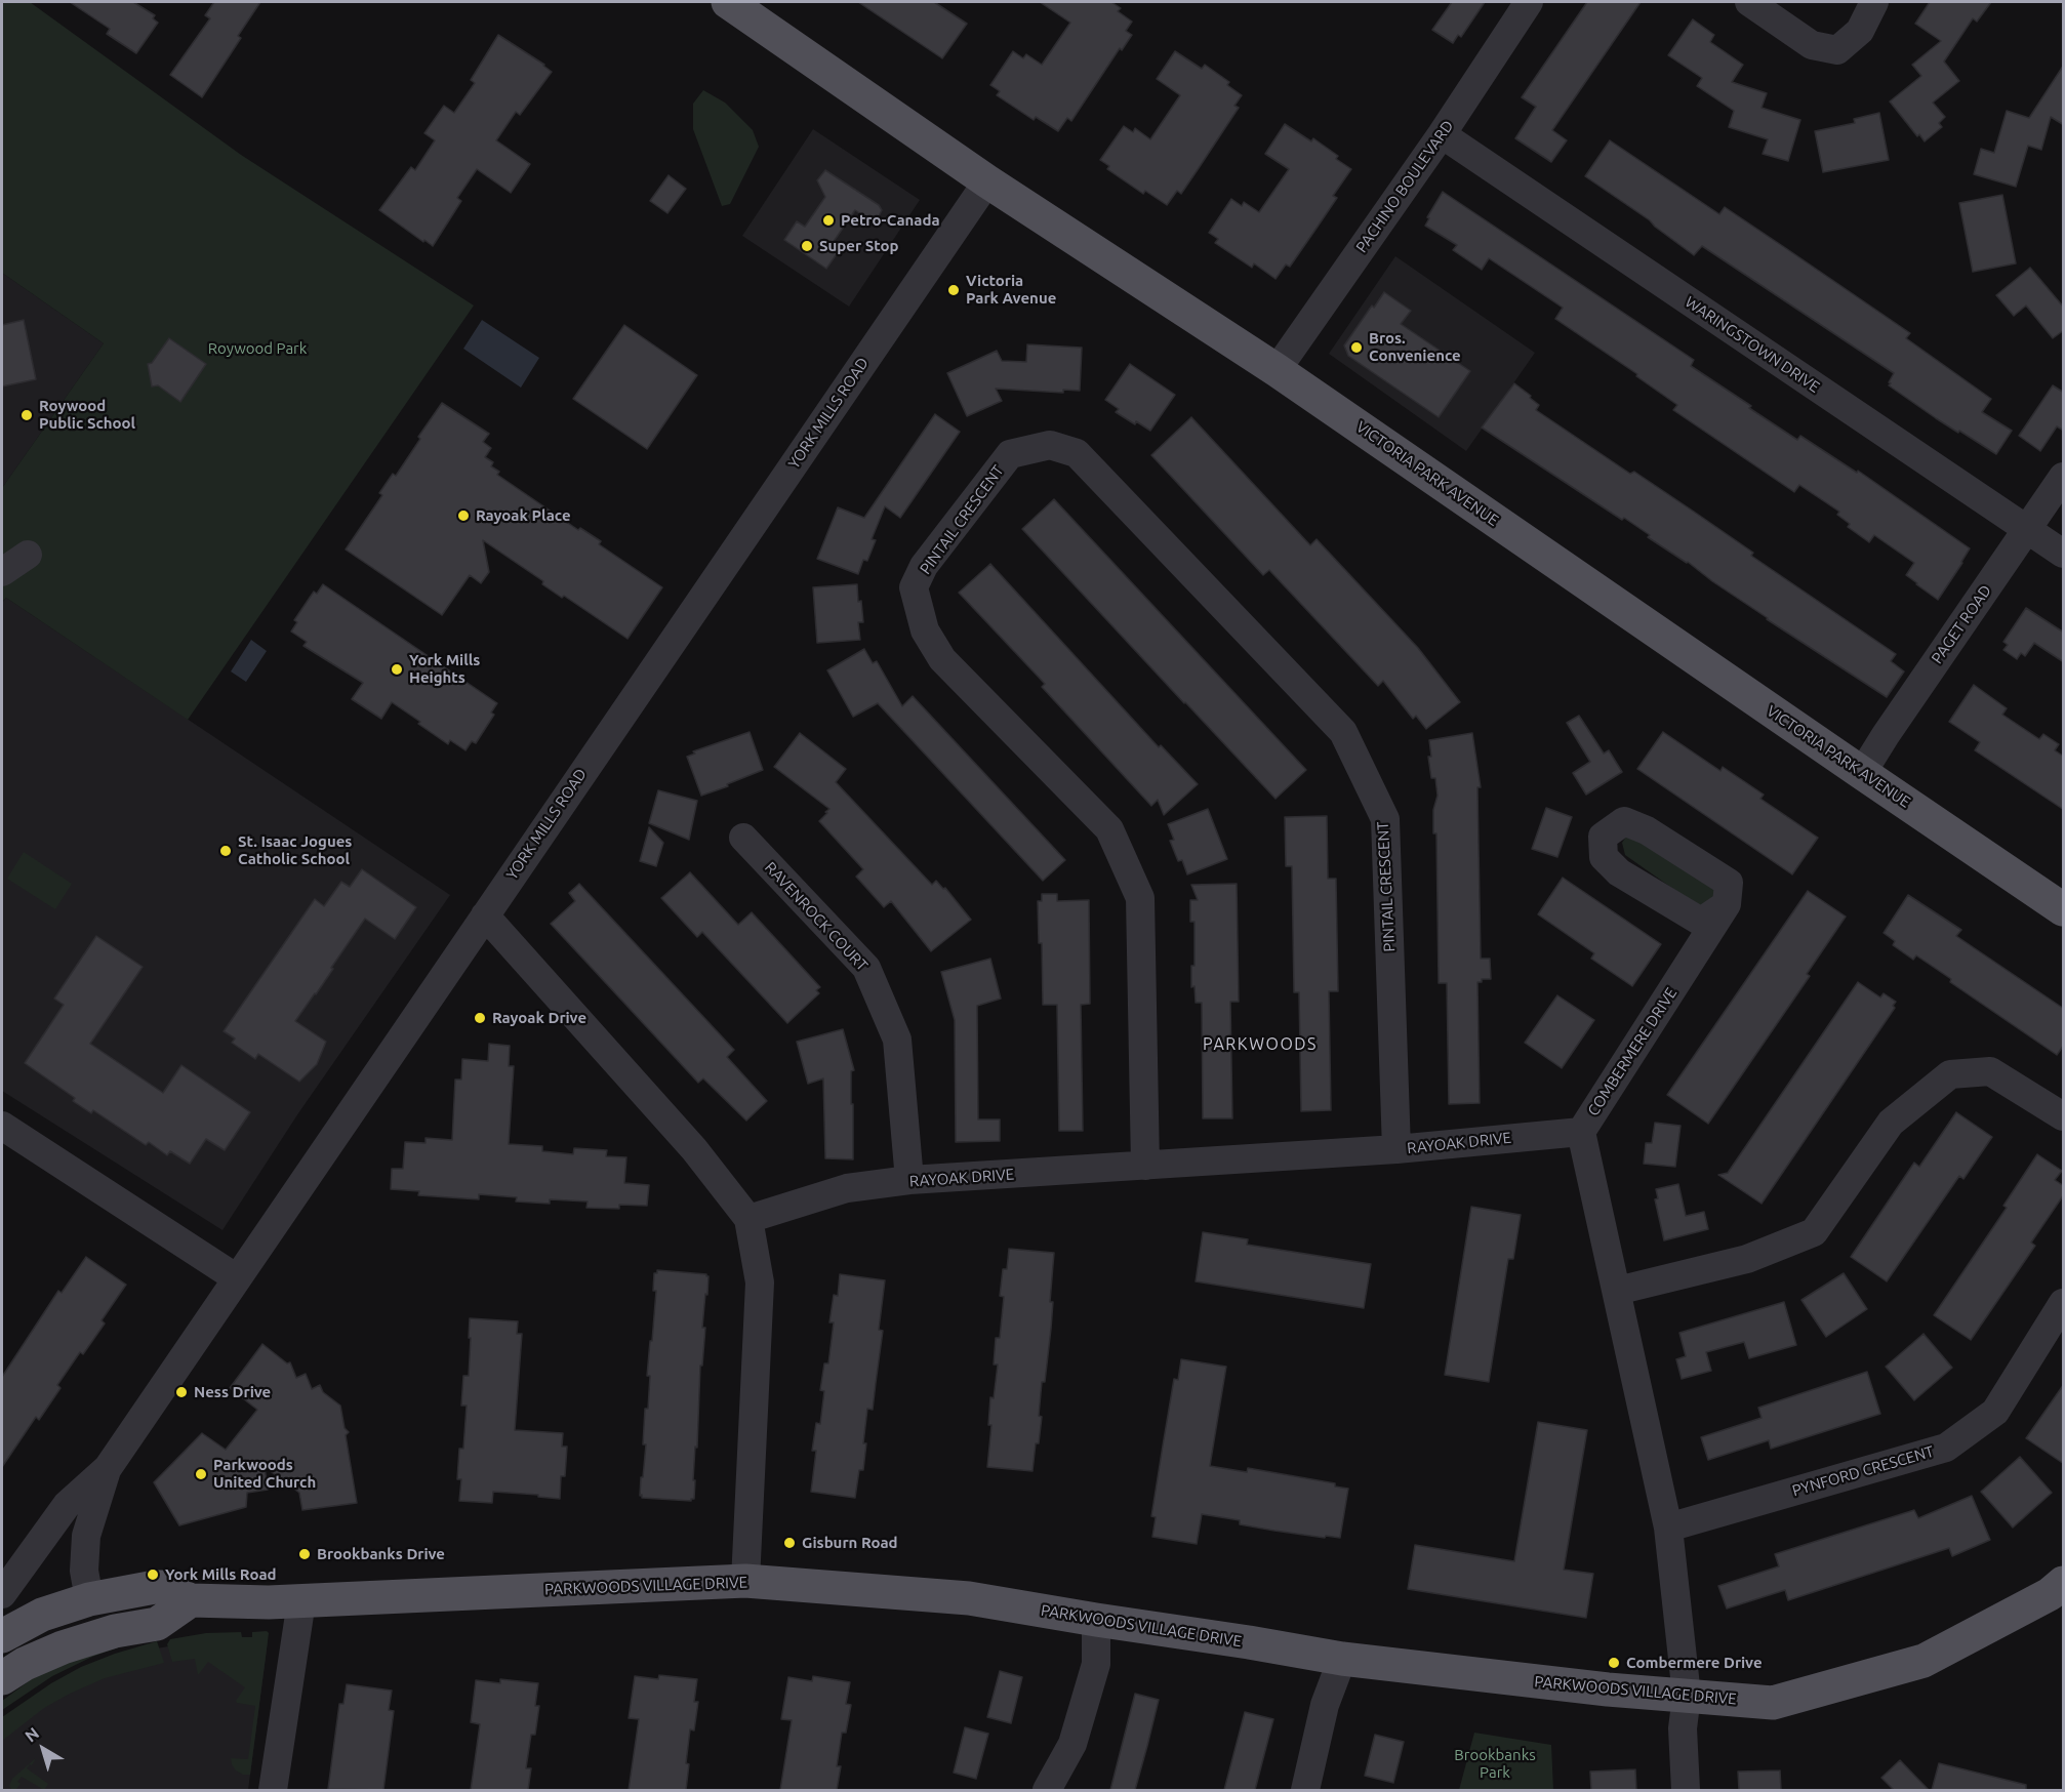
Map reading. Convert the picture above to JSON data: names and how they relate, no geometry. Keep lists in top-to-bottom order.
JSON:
{
  "streets": {
    "main road": ["VICTORIA PARK AVENUE", "PARKWOODS VILLAGE DRIVE"],
    "street": [
      "PACHINO BOULEVARD",
      "WARINGSTOWN DRIVE",
      "YORK MILLS ROAD",
      "PINTAIL CRESCENT",
      "PAGET ROAD",
      "RAVENROCK COURT",
      "COMBERMERE DRIVE",
      "RAYOAK DRIVE",
      "PYNFORD CRESCENT"
    ]
  },
  "crossings": [
    ["PACHINO BOULEVARD", "WARINGSTOWN DRIVE"],
    ["PACHINO BOULEVARD", "VICTORIA PARK AVENUE"],
    ["WARINGSTOWN DRIVE", "PAGET ROAD"],
    ["YORK MILLS ROAD", "VICTORIA PARK AVENUE"],
    ["YORK MILLS ROAD", "PARKWOODS VILLAGE DRIVE"],
    ["VICTORIA PARK AVENUE", "PAGET ROAD"],
    ["PINTAIL CRESCENT", "RAYOAK DRIVE"],
    ["RAVENROCK COURT", "RAYOAK DRIVE"],
    ["COMBERMERE DRIVE", "RAYOAK DRIVE"],
    ["COMBERMERE DRIVE", "PYNFORD CRESCENT"],
    ["COMBERMERE DRIVE", "PARKWOODS VILLAGE DRIVE"]
  ],
  "districts": ["PARKWOODS"],
  "parks": ["Roywood Park", "Brookbanks Park"],
  "places": [
    "Petro-Canada",
    "Super Stop",
    "Victoria Park Avenue",
    "Bros. Convenience",
    "Roywood Public School",
    "Rayoak Place",
    "York Mills Heights",
    "St. Isaac Jogues Catholic School",
    "Rayoak Drive",
    "Ness Drive",
    "Parkwoods United Church",
    "Gisburn Road",
    "Brookbanks Drive",
    "York Mills Road",
    "Combermere Drive"
  ],
  "north": "top left"
}
